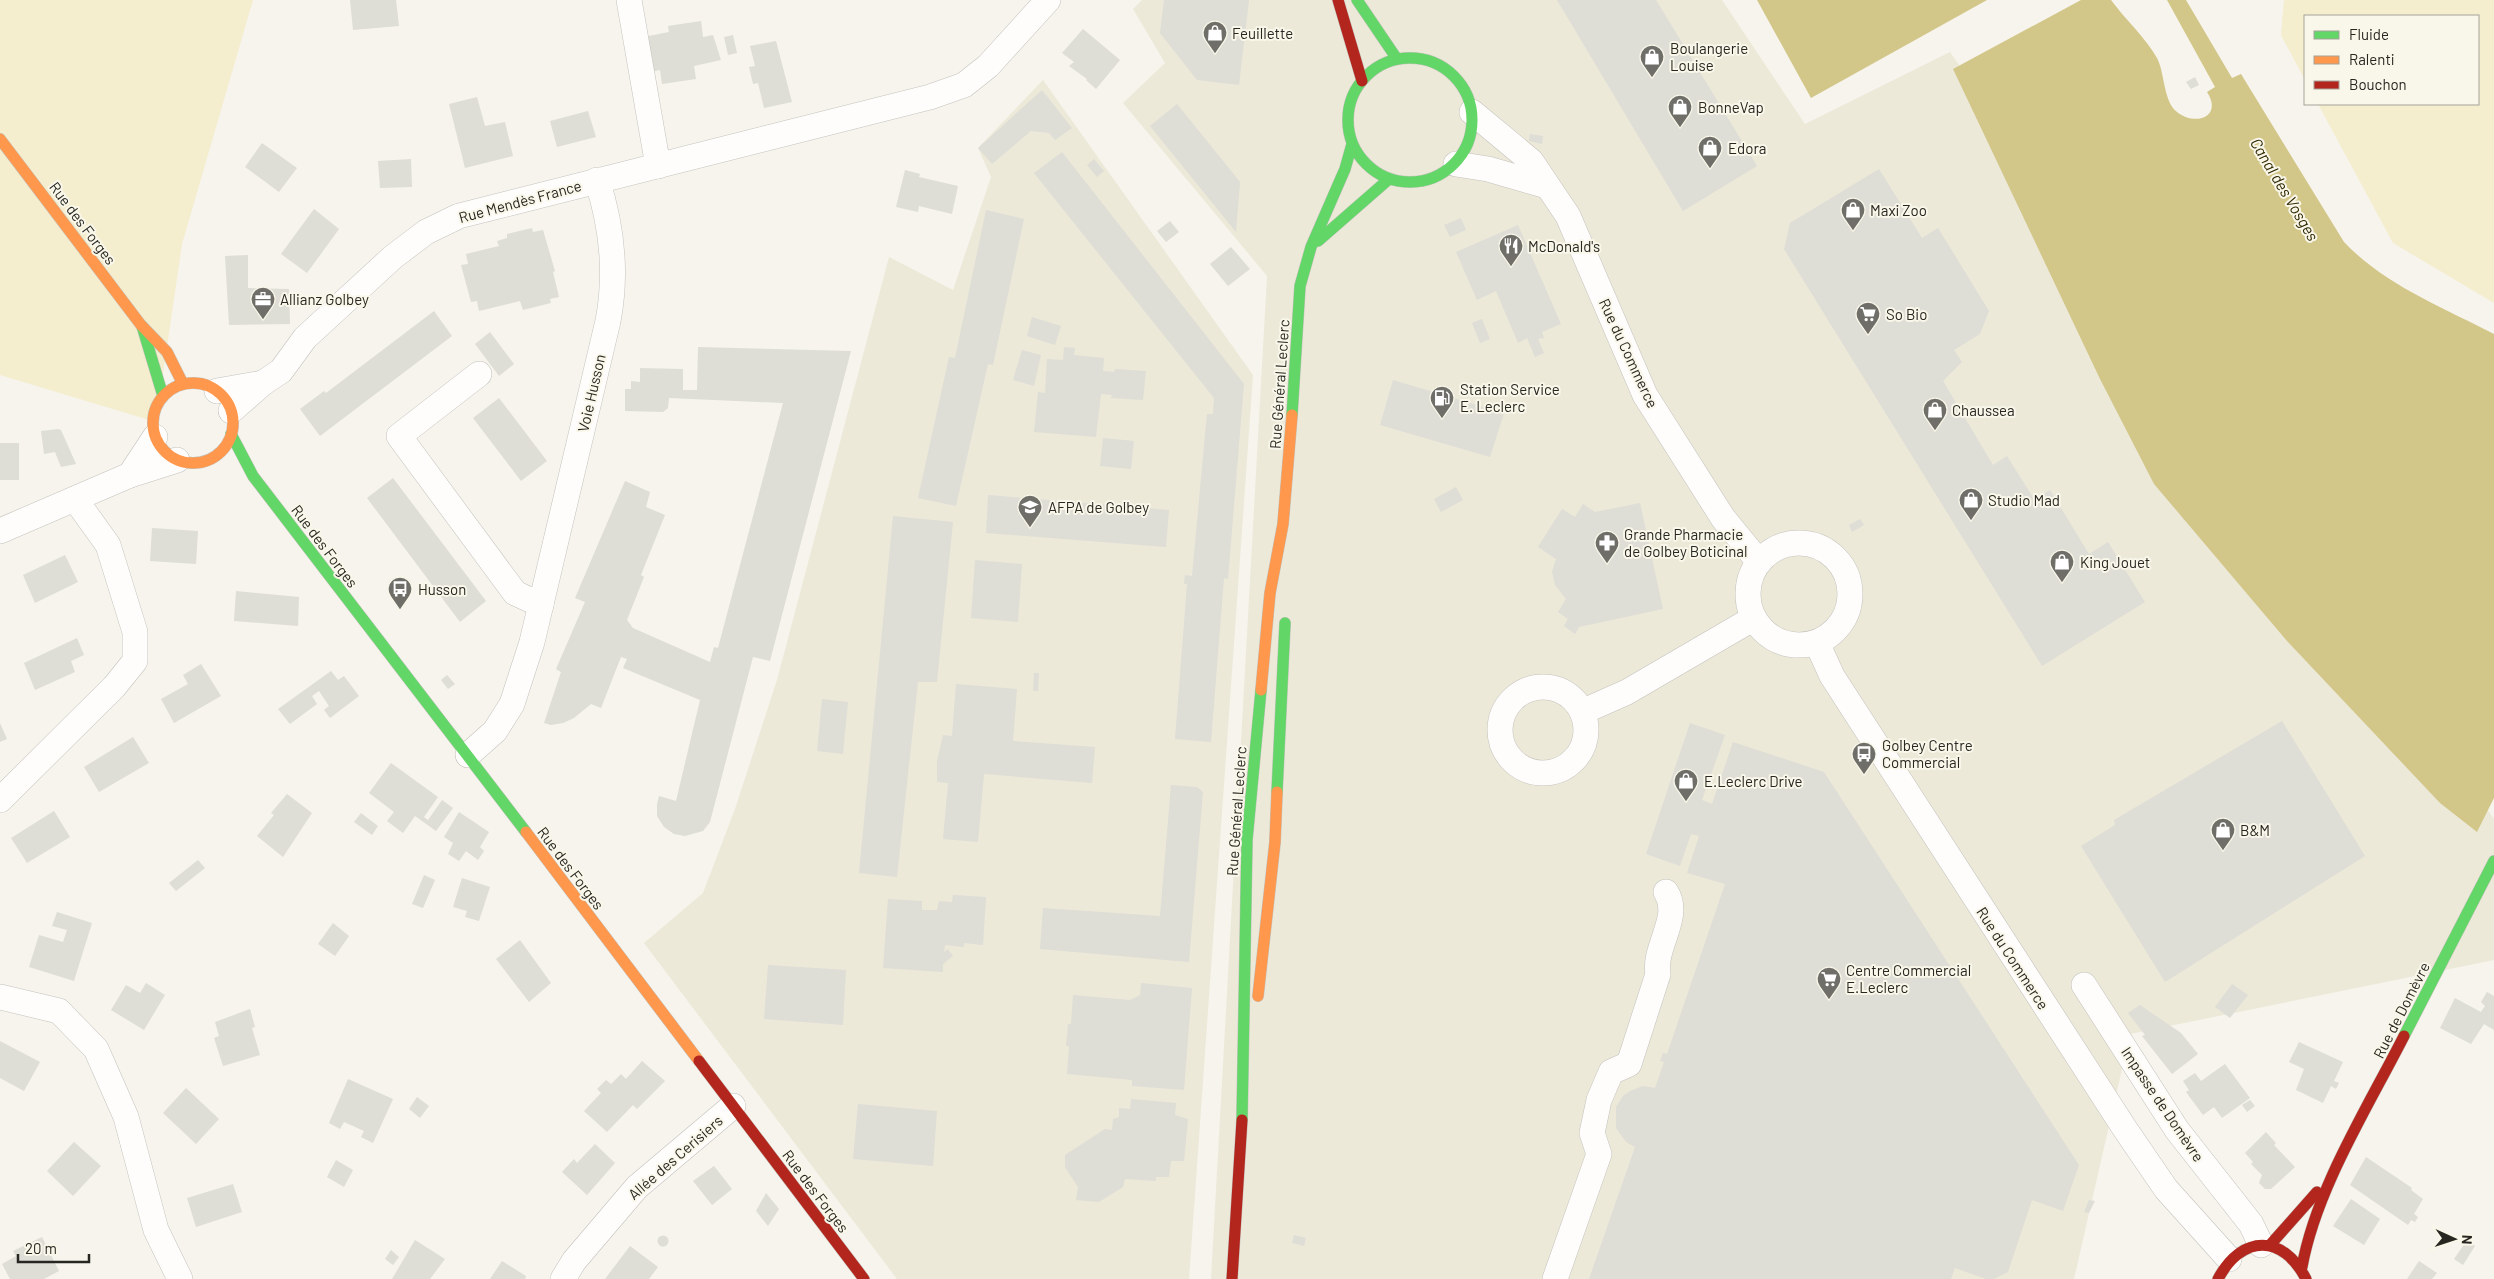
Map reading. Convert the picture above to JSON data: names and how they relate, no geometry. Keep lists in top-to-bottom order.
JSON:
{
  "streets": {
    "main road": ["Rue des Forges", "Rue Général Leclerc", "Rue de Domèvre"],
    "street": [
      "Rue Mendès France",
      "Rue du Commerce",
      "Voie Husson",
      "Impasse de Domèvre",
      "Allée des Cerisiers"
    ]
  },
  "crossings": [
    ["Rue Mendès France", "Rue des Forges"],
    ["Rue Mendès France", "Voie Husson"],
    ["Rue des Forges", "Voie Husson"],
    ["Rue des Forges", "Allée des Cerisiers"],
    ["Rue du Commerce", "Rue Général Leclerc"],
    ["Rue de Domèvre", "Impasse de Domèvre"]
  ],
  "water": ["Canal des Vosges"],
  "places": {
    "shop": [
      "Feuillette",
      "Boulangerie Louise",
      "BonneVap",
      "Edora",
      "Maxi Zoo",
      "Chaussea",
      "Studio Mad",
      "King Jouet",
      "E.Leclerc Drive",
      "B&M"
    ],
    "restaurant": ["McDonald's"],
    "office": ["Allianz Golbey"],
    "supermarket": ["So Bio", "Centre Commercial E.Leclerc"],
    "fuel station": ["Station Service E. Leclerc"],
    "school or university": ["AFPA de Golbey"],
    "pharmacy": ["Grande Pharmacie de Golbey Boticinal"],
    "bus stop": ["Husson", "Golbey Centre Commercial"]
  },
  "legend": ["Fluide", "Ralenti", "Bouchon"],
  "scale_bar": "20 m",
  "north": "right"
}
